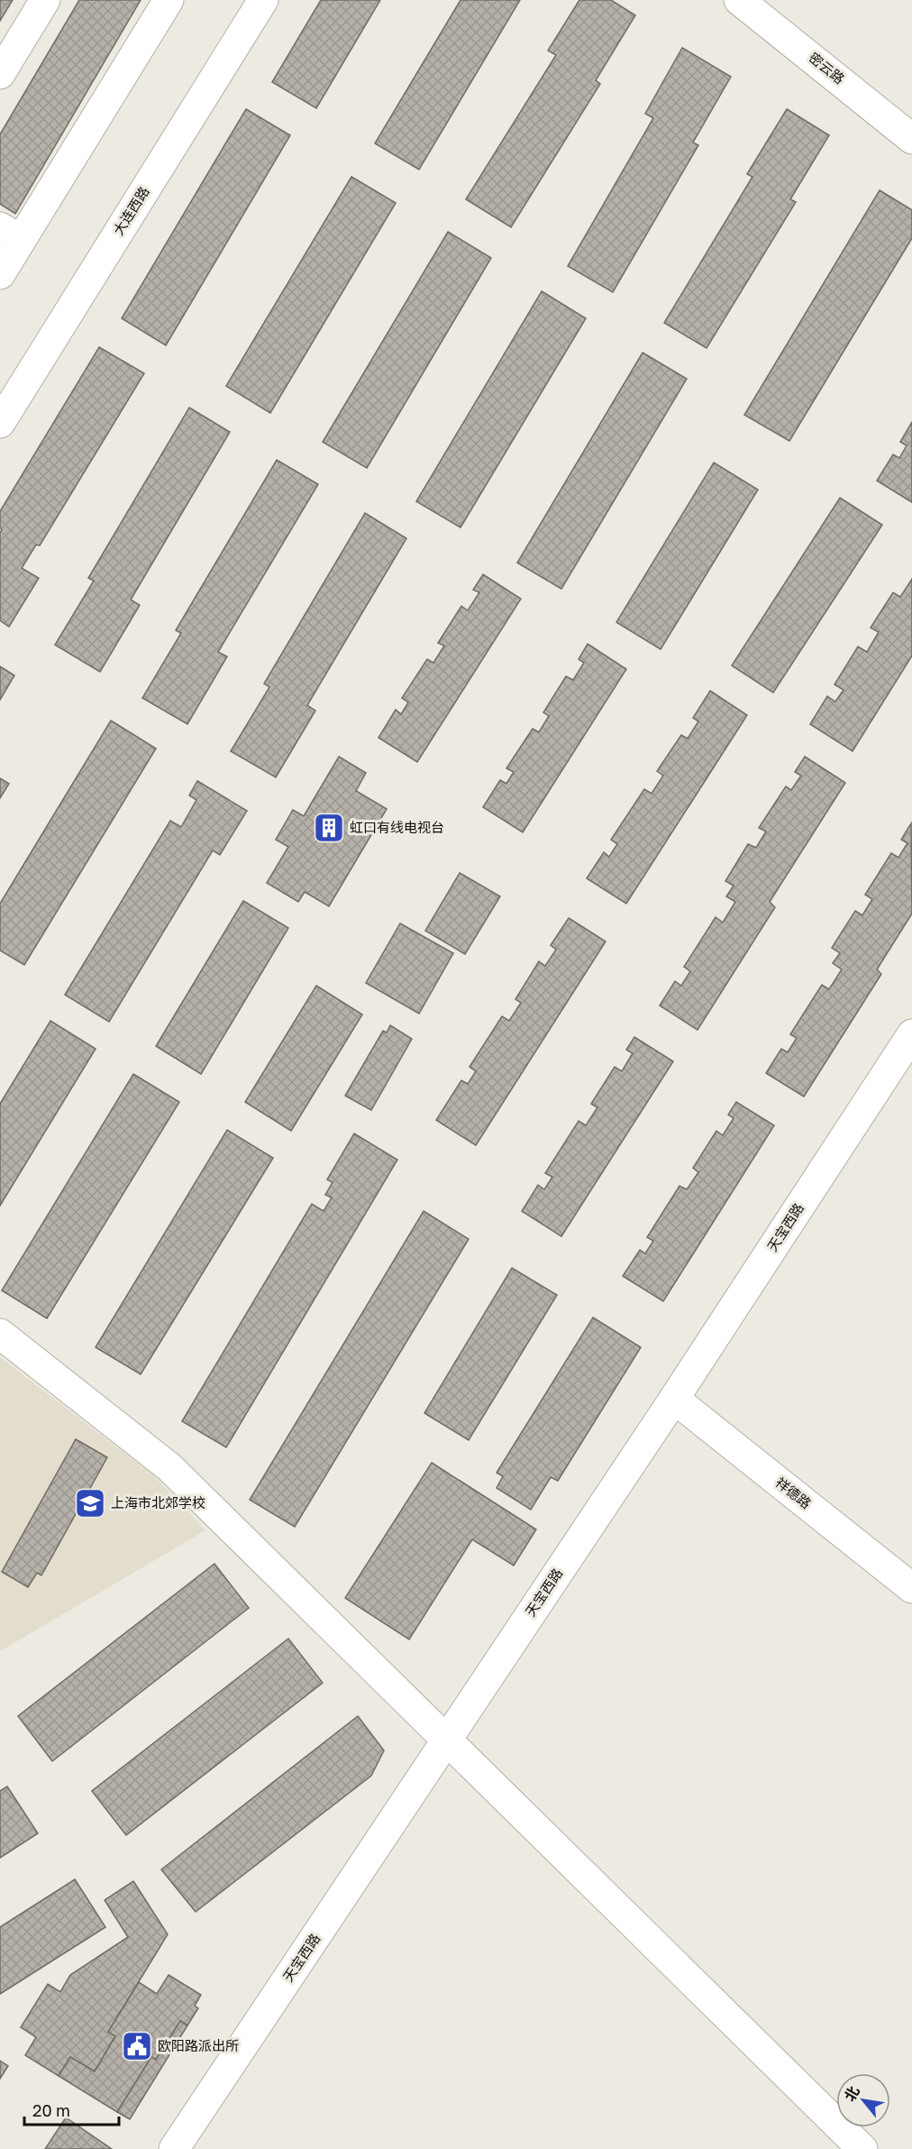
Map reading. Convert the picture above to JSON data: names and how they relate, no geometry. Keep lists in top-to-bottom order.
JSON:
{
  "streets": {
    "street": [
      "密云路",
      "大连西路",
      "天宝西路",
      "祥德路"
    ]
  },
  "crossings": [
    ["天宝西路", "祥德路"]
  ],
  "places": {
    "building": ["虹口有线电视台"],
    "school or university": ["上海市北郊学校"],
    "public building": ["欧阳路派出所"]
  },
  "scale_bar": "20 m",
  "north": "top left"
}
